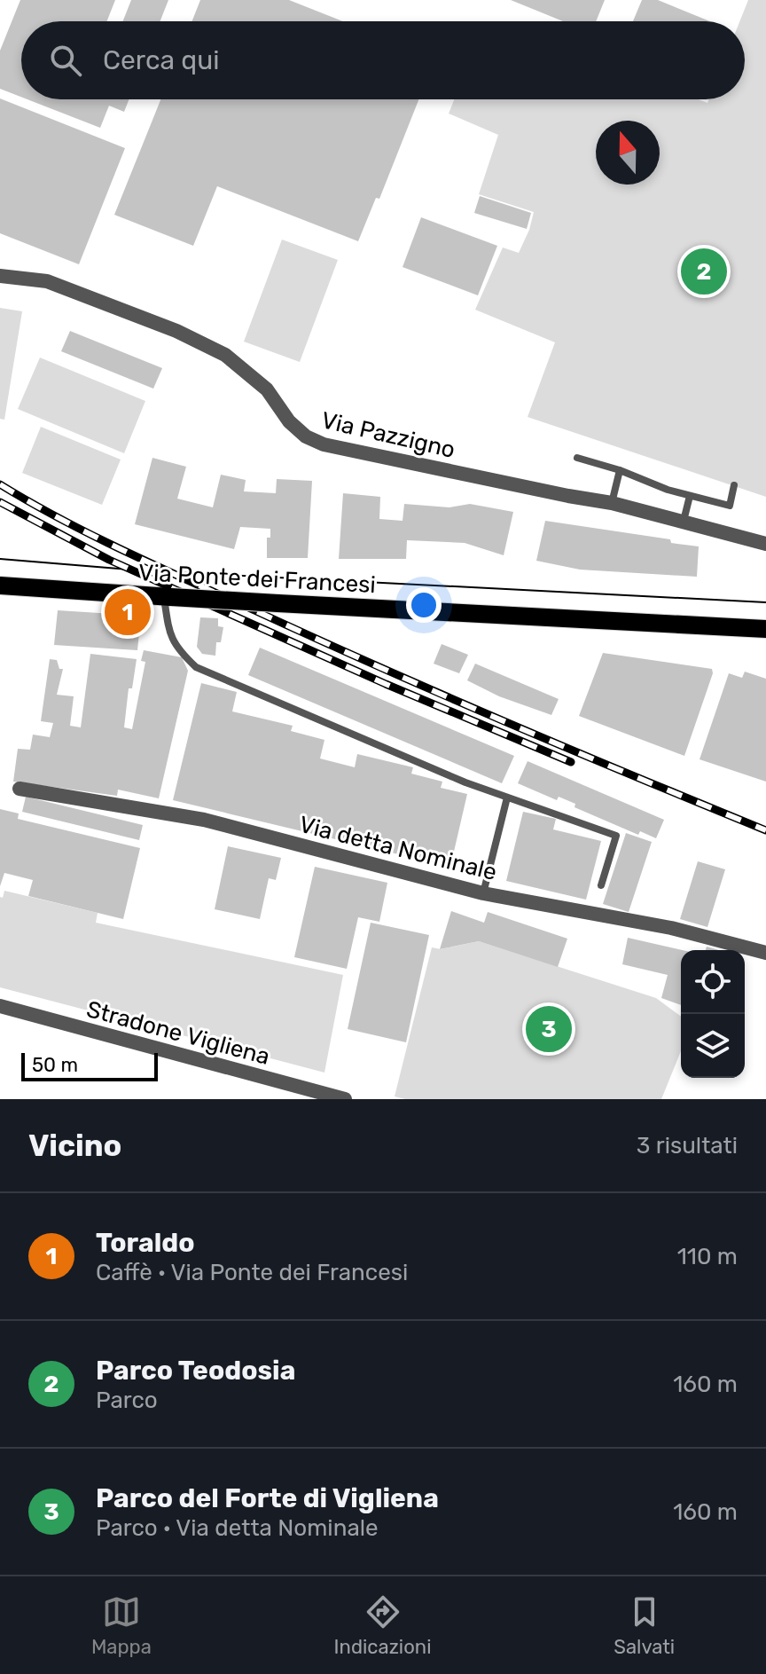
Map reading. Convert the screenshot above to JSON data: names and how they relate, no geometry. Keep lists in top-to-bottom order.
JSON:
{
  "streets": {
    "main road": ["Via Ponte dei Francesi"],
    "street": ["Via Pazzigno", "Via detta Nominale", "Stradone Vigliena"]
  },
  "scale_bar": "50 m",
  "north": "top",
  "page": {
    "search": "Cerca qui",
    "pins": ["2", "1", "3"],
    "scale": "50 m",
    "heading": ["Vicino", "3 risultati"],
    "list": [
      {
        "mark": "1",
        "name": "Toraldo",
        "note": "Caffè · Via Ponte dei Francesi",
        "value": "110 m"
      },
      {
        "mark": "2",
        "name": "Parco Teodosia",
        "note": "Parco",
        "value": "160 m"
      },
      {
        "mark": "3",
        "name": "Parco del Forte di Vigliena",
        "note": "Parco · Via detta Nominale",
        "value": "160 m"
      }
    ],
    "nav": ["Mappa", "Indicazioni", "Salvati"]
  }
}
